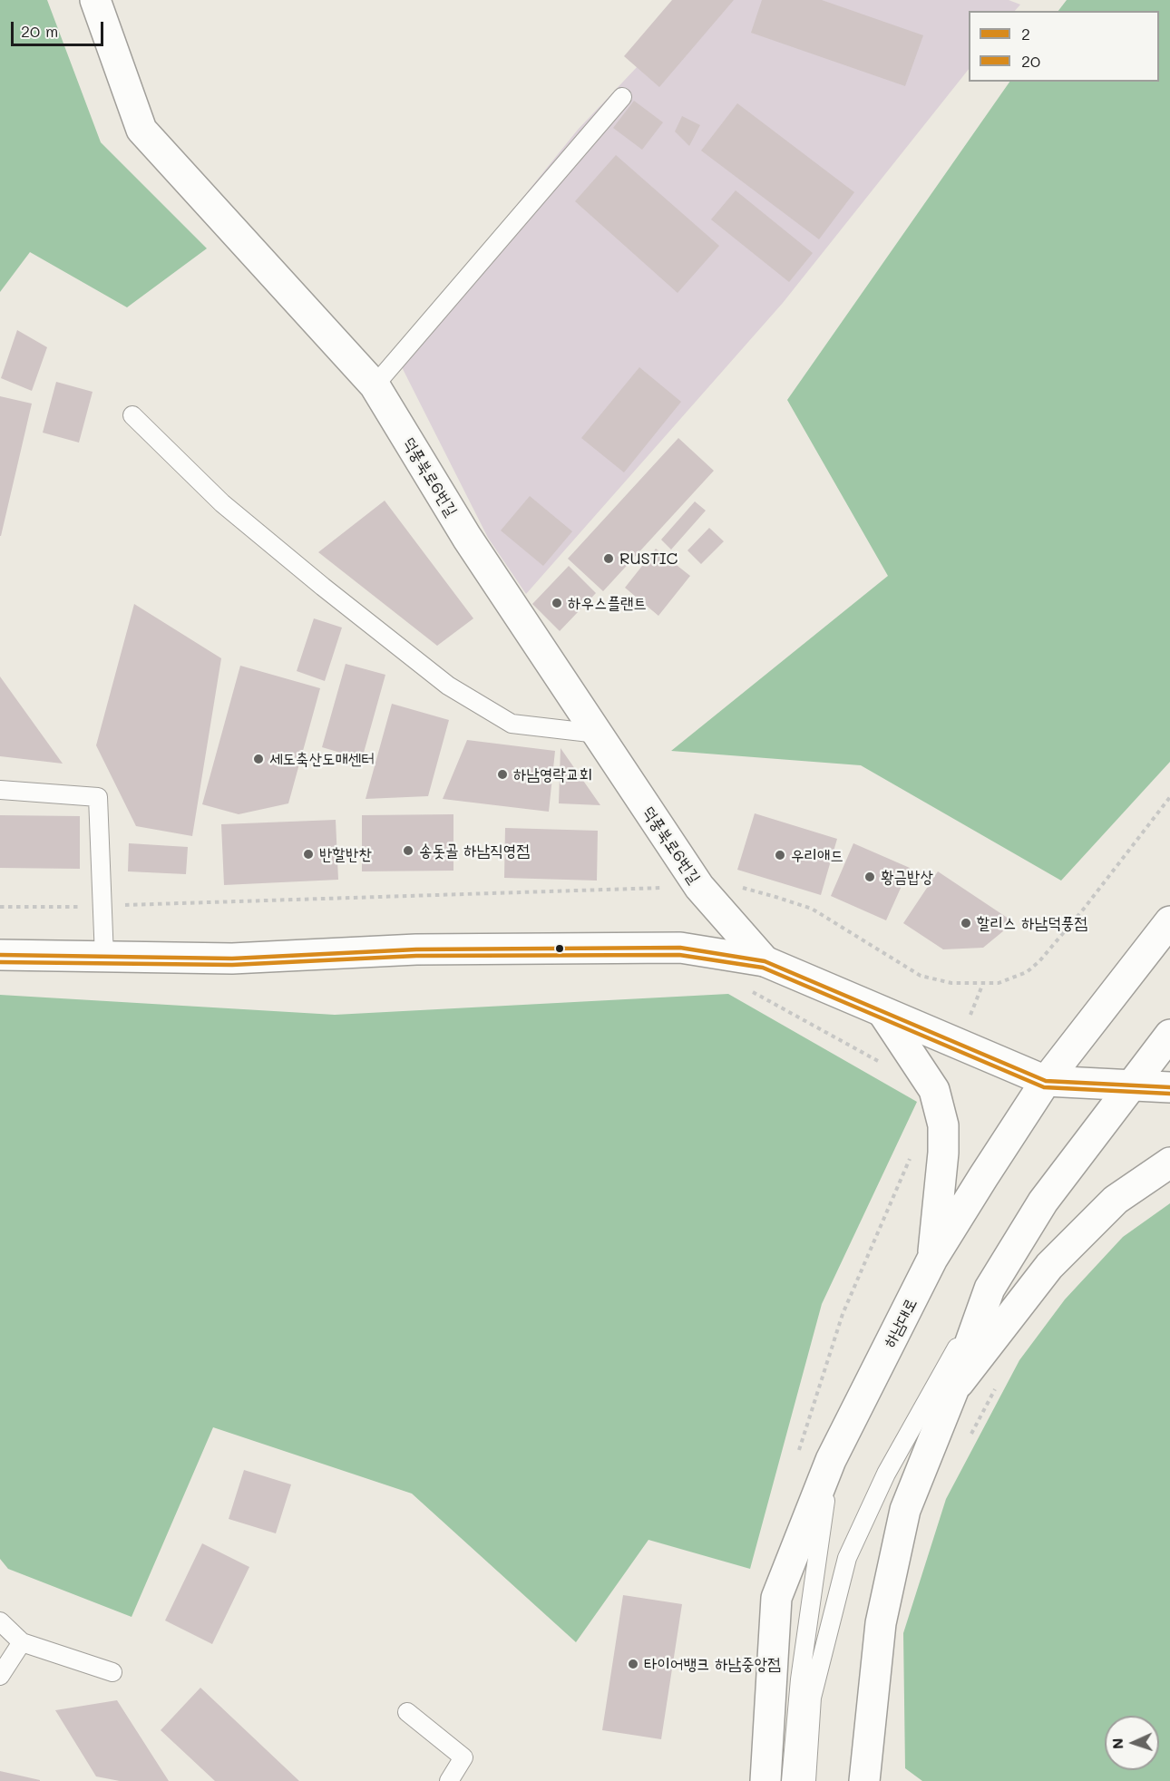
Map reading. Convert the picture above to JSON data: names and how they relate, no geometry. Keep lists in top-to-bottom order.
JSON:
{
  "streets": {
    "street": ["덕풍북로6번길", "하남대로"]
  },
  "places": [
    "RUSTIC",
    "하우스플랜트",
    "세도축산도매센터",
    "하남영락교회",
    "송돗골 하남직영점",
    "반할반찬",
    "우리애드",
    "황금밥상",
    "할리스 하남덕풍점",
    "타이어뱅크 하남중앙점"
  ],
  "lines": ["transit line 2", "transit line 20"],
  "legend": ["2", "20"],
  "scale_bar": "20 m",
  "north": "left"
}
